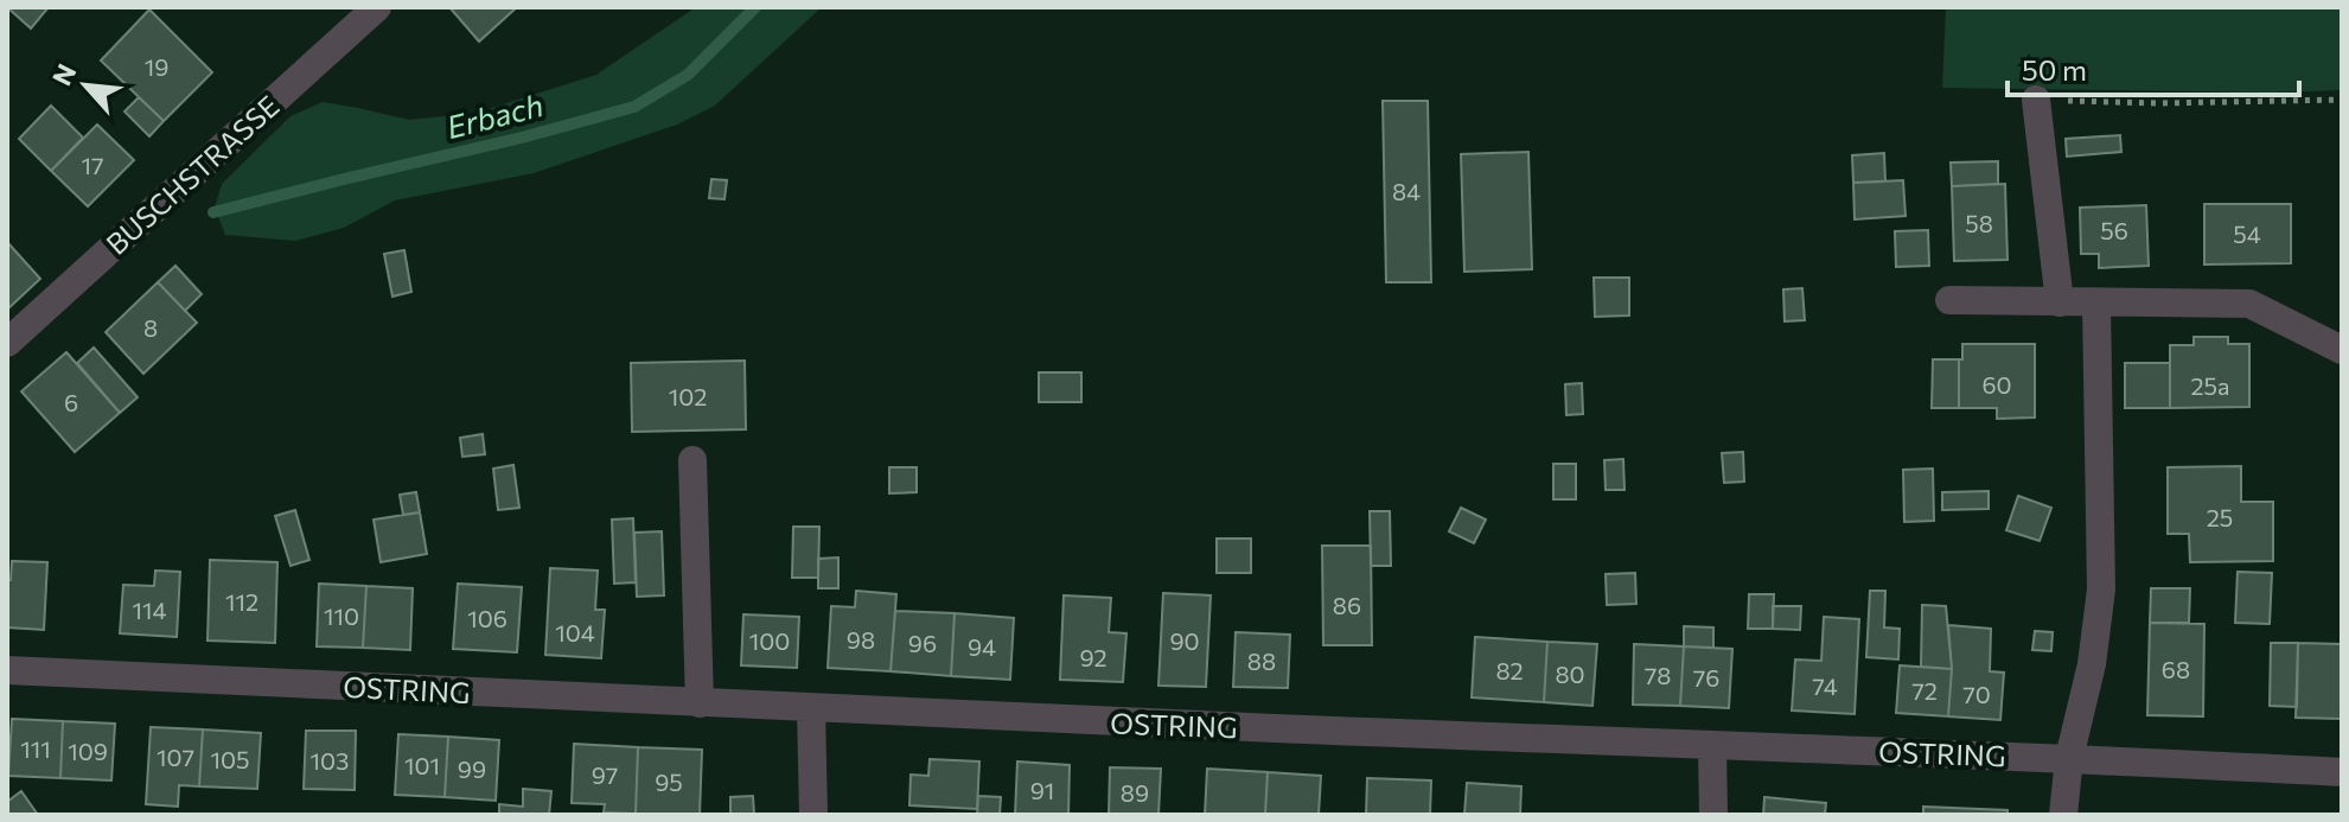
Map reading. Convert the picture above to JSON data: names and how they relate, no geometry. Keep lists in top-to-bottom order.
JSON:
{
  "streets": {
    "street": ["BUSCHSTRASSE", "OSTRING"]
  },
  "water": ["Erbach"],
  "house_numbers": [
    "19",
    "17",
    "84",
    "58",
    "56",
    "54",
    "8",
    "60",
    "25a",
    "102",
    "6",
    "25",
    "112",
    "86",
    "114",
    "110",
    "106",
    "104",
    "98",
    "100",
    "90",
    "96",
    "94",
    "92",
    "88",
    "68",
    "82",
    "80",
    "78",
    "76",
    "74",
    "72",
    "70",
    "111",
    "109",
    "107",
    "105",
    "103",
    "101",
    "99",
    "97",
    "95",
    "91",
    "89"
  ],
  "scale_bar": "50 m",
  "north": "top left"
}
